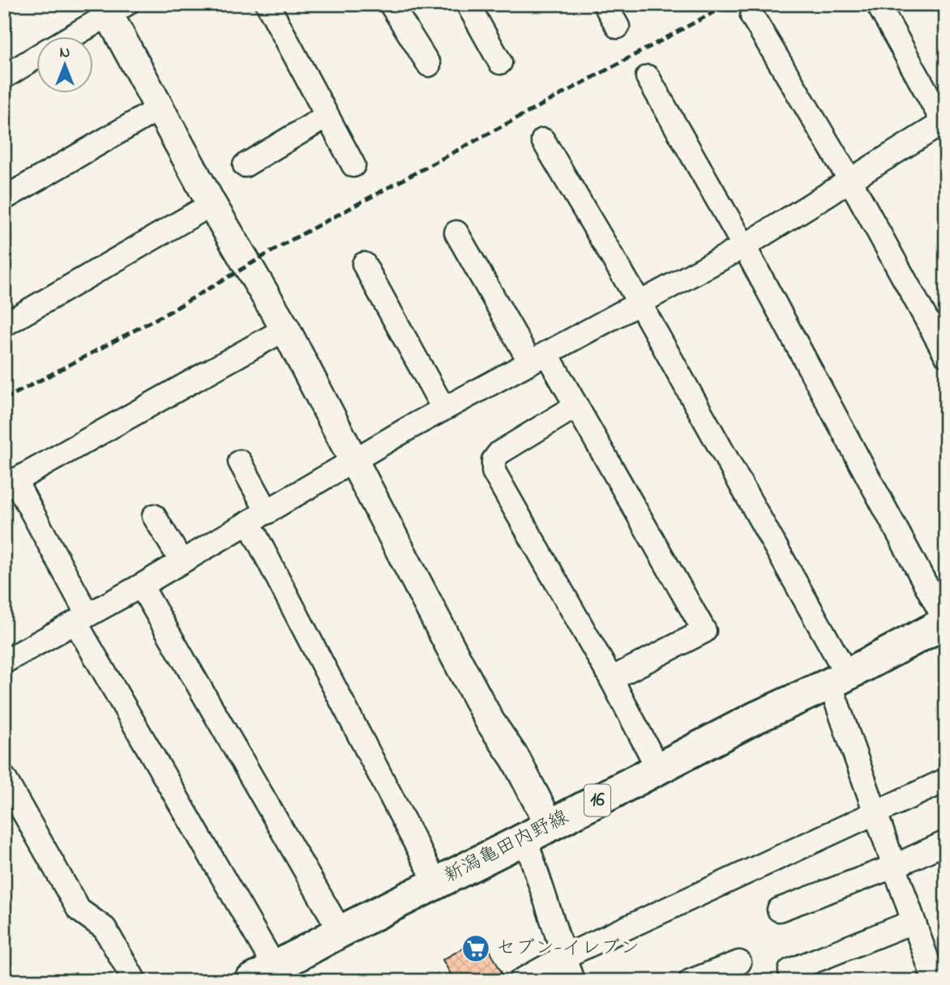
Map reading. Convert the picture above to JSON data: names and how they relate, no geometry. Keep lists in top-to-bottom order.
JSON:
{
  "streets": {
    "main road": ["16", "新潟亀田内野線"]
  },
  "places": {
    "supermarket": ["セブン-イレブン"]
  },
  "north": "top"
}
